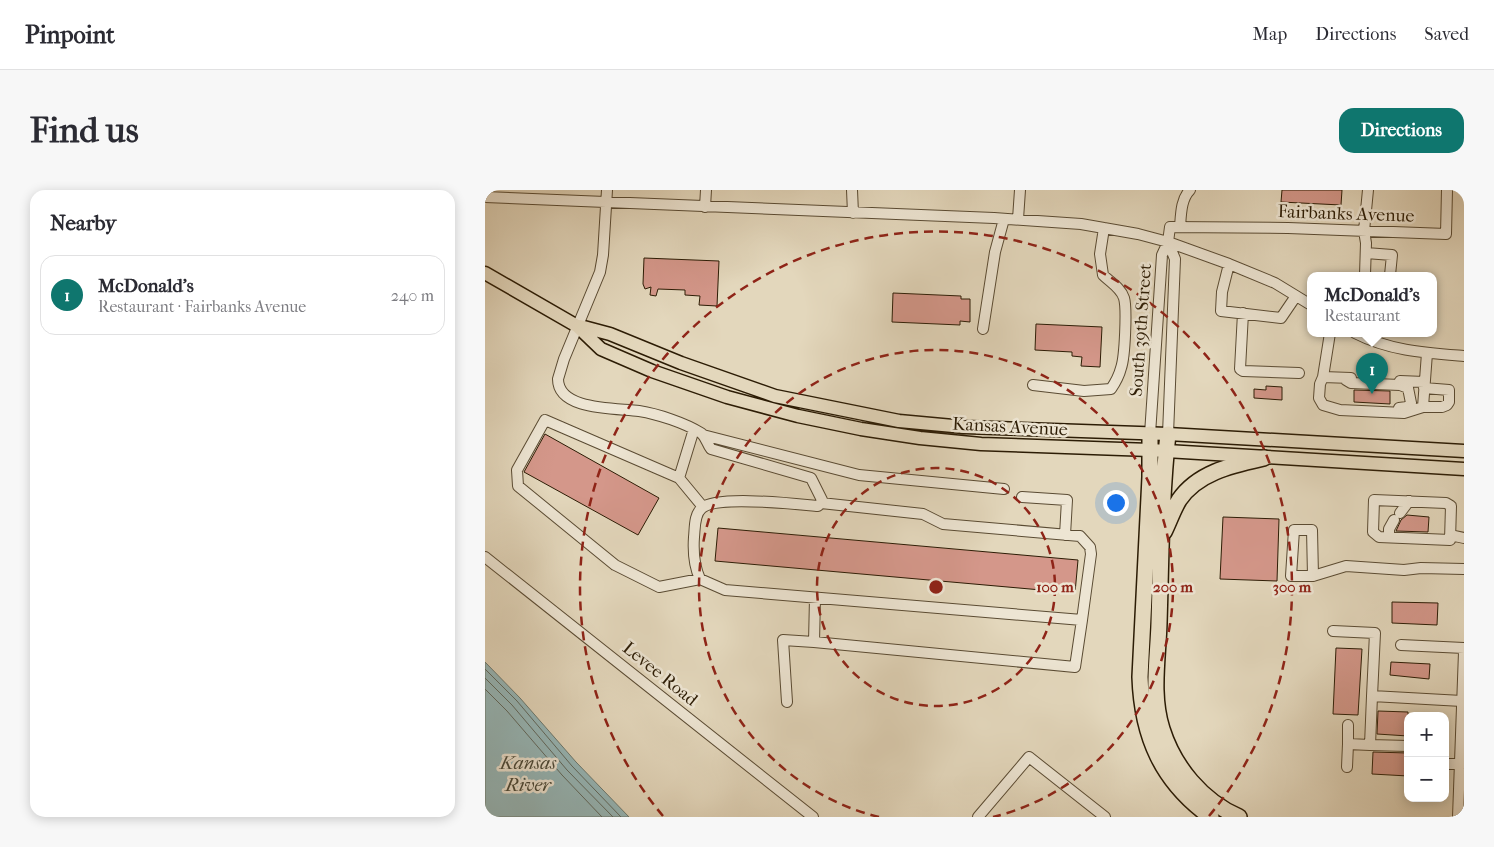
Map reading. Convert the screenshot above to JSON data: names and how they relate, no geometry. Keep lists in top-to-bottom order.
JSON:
{
  "streets": {
    "main road": ["Kansas Avenue"],
    "street": ["Fairbanks Avenue", "South 39th Street", "Levee Road"]
  },
  "crossings": [
    ["South 39th Street", "Kansas Avenue"]
  ],
  "water": ["Kansas River"],
  "page": {
    "header": "Pinpoint",
    "nav": ["Map", "Directions", "Saved"],
    "buttons": "Directions",
    "title": "Find us",
    "heading": "Nearby",
    "list": [
      {
        "mark": "1",
        "name": "McDonald's",
        "note": "Restaurant · Fairbanks Avenue",
        "value": "240 m"
      }
    ],
    "popup": ["McDonald's", "Restaurant"],
    "pins": "1",
    "map_buttons": ["+", "−"]
  },
  "rings": ["100 m", "200 m", "300 m"]
}
